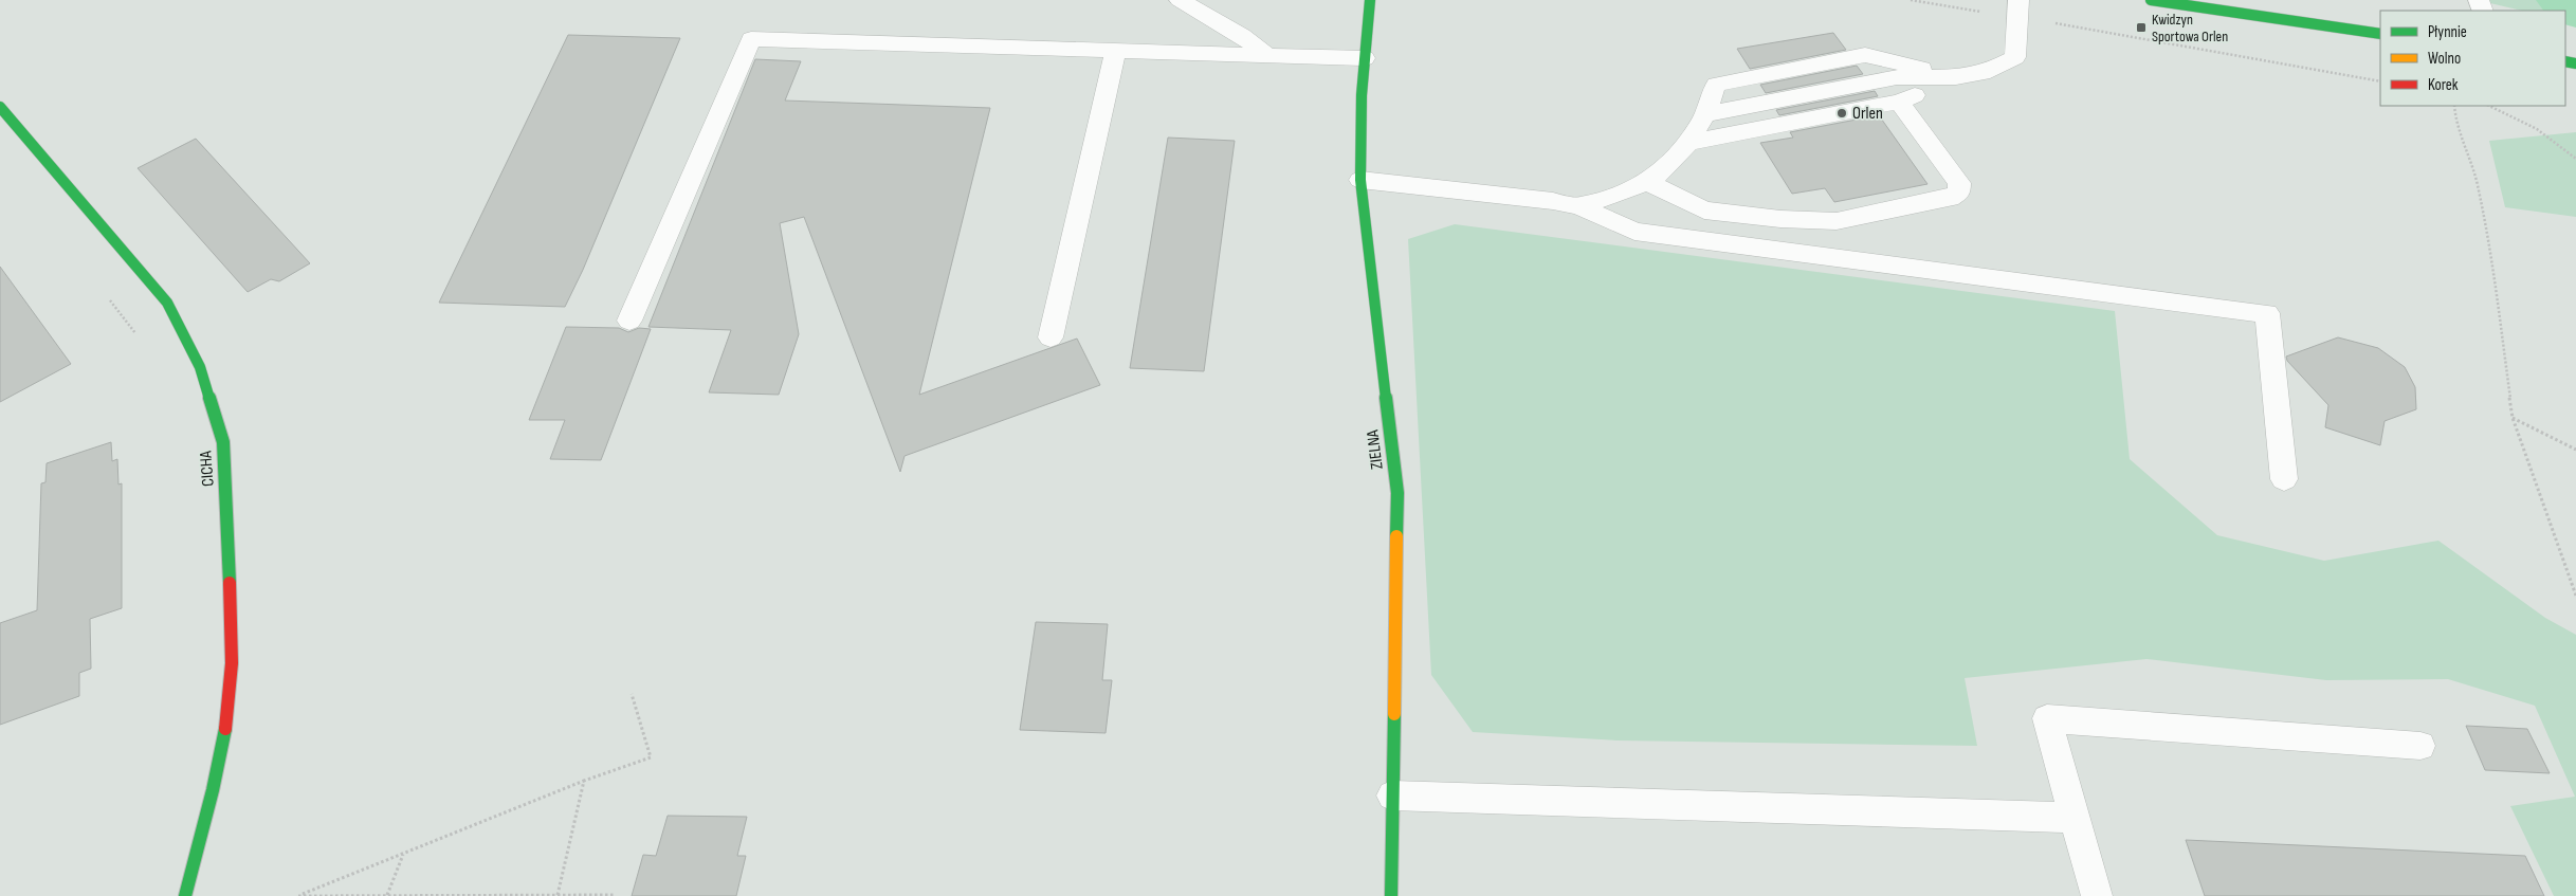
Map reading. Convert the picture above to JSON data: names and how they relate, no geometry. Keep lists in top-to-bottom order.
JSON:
{
  "streets": {
    "street": ["ZIELNA", "CICHA"]
  },
  "places": {
    "transit": ["Kwidzyn Sportowa Orlen"],
    "other": ["Orlen"]
  },
  "legend": ["Płynnie", "Wolno", "Korek"]
}
